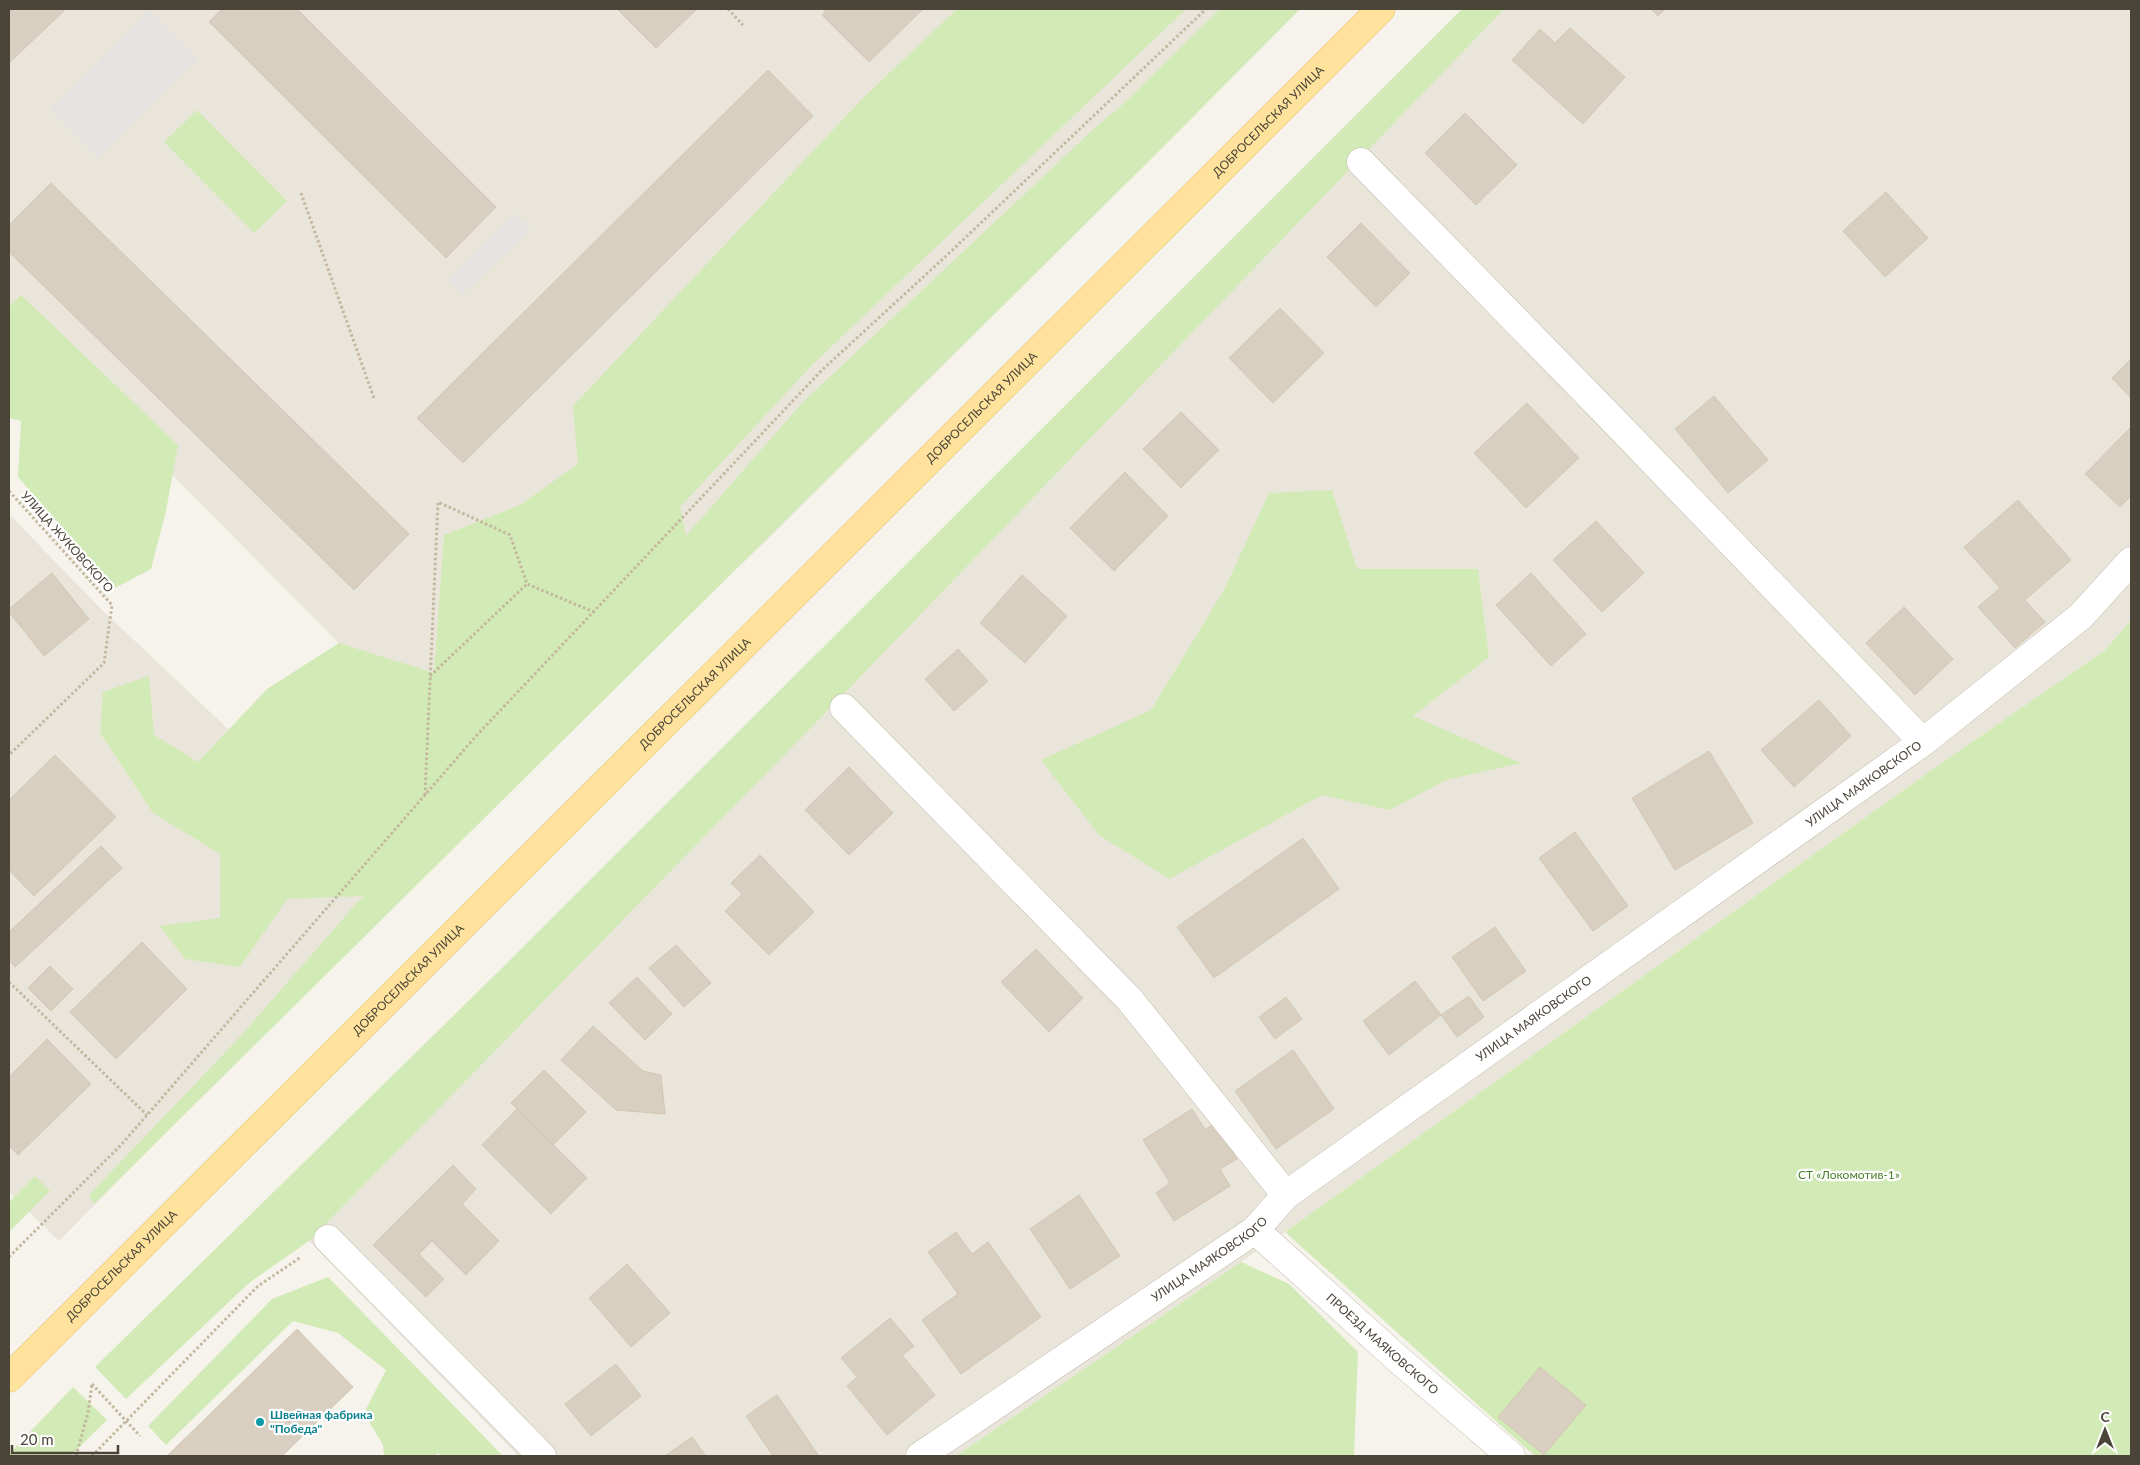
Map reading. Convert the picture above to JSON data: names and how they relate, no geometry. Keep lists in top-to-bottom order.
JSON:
{
  "streets": {
    "main road": ["ДОБРОСЕЛЬСКАЯ УЛИЦА"],
    "street": ["УЛИЦА МАЯКОВСКОГО", "ПРОЕЗД МАЯКОВСКОГО"],
    "path": ["УЛИЦА ЖУКОВСКОГО"]
  },
  "crossings": [
    ["УЛИЦА МАЯКОВСКОГО", "ПРОЕЗД МАЯКОВСКОГО"]
  ],
  "parks": ["СТ «Локомотив-1»"],
  "places": ["Швейная фабрика \"Победа\""],
  "scale_bar": "20 m",
  "north": "top"
}
